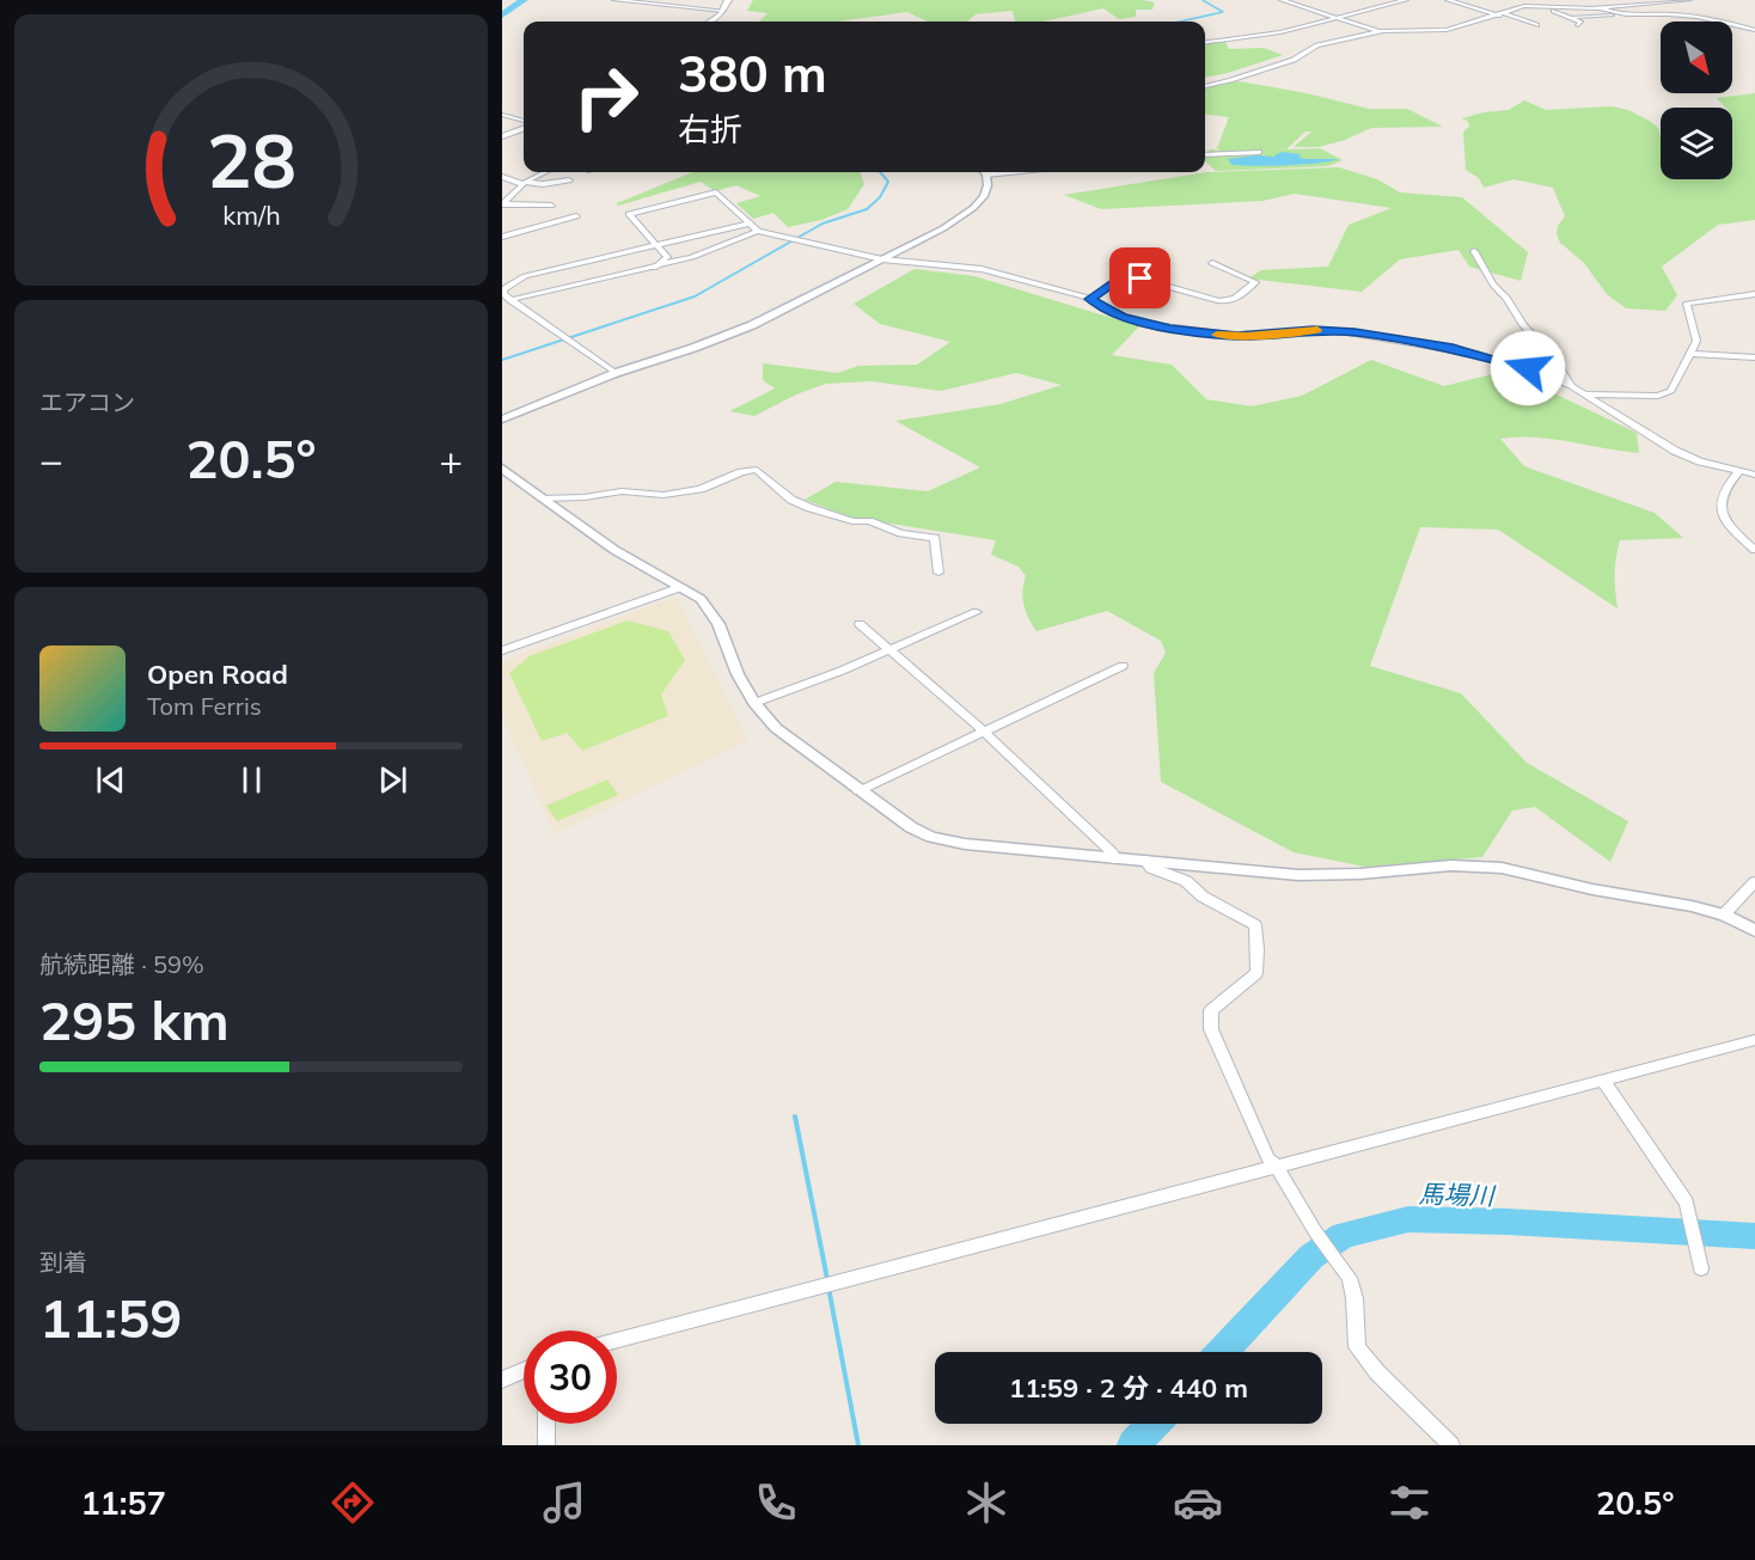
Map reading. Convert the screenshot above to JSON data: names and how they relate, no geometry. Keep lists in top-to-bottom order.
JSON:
{
  "water": ["馬場川"],
  "north": "bottom right",
  "page": {
    "turn": ["380 m", "右折"],
    "tile": [
      "エアコン",
      ["航続距離 · 59%", "295 km"],
      ["到着", "11:59"]
    ],
    "heat": ["−", "20.5°", "+"],
    "song": ["Open Road", "Tom Ferris"],
    "limit": "30",
    "trip": "11:59 · 2 分 · 440 m",
    "tabs": ["11:57", "20.5°"],
    "gauge": ["28", "km/h"]
  }
}
